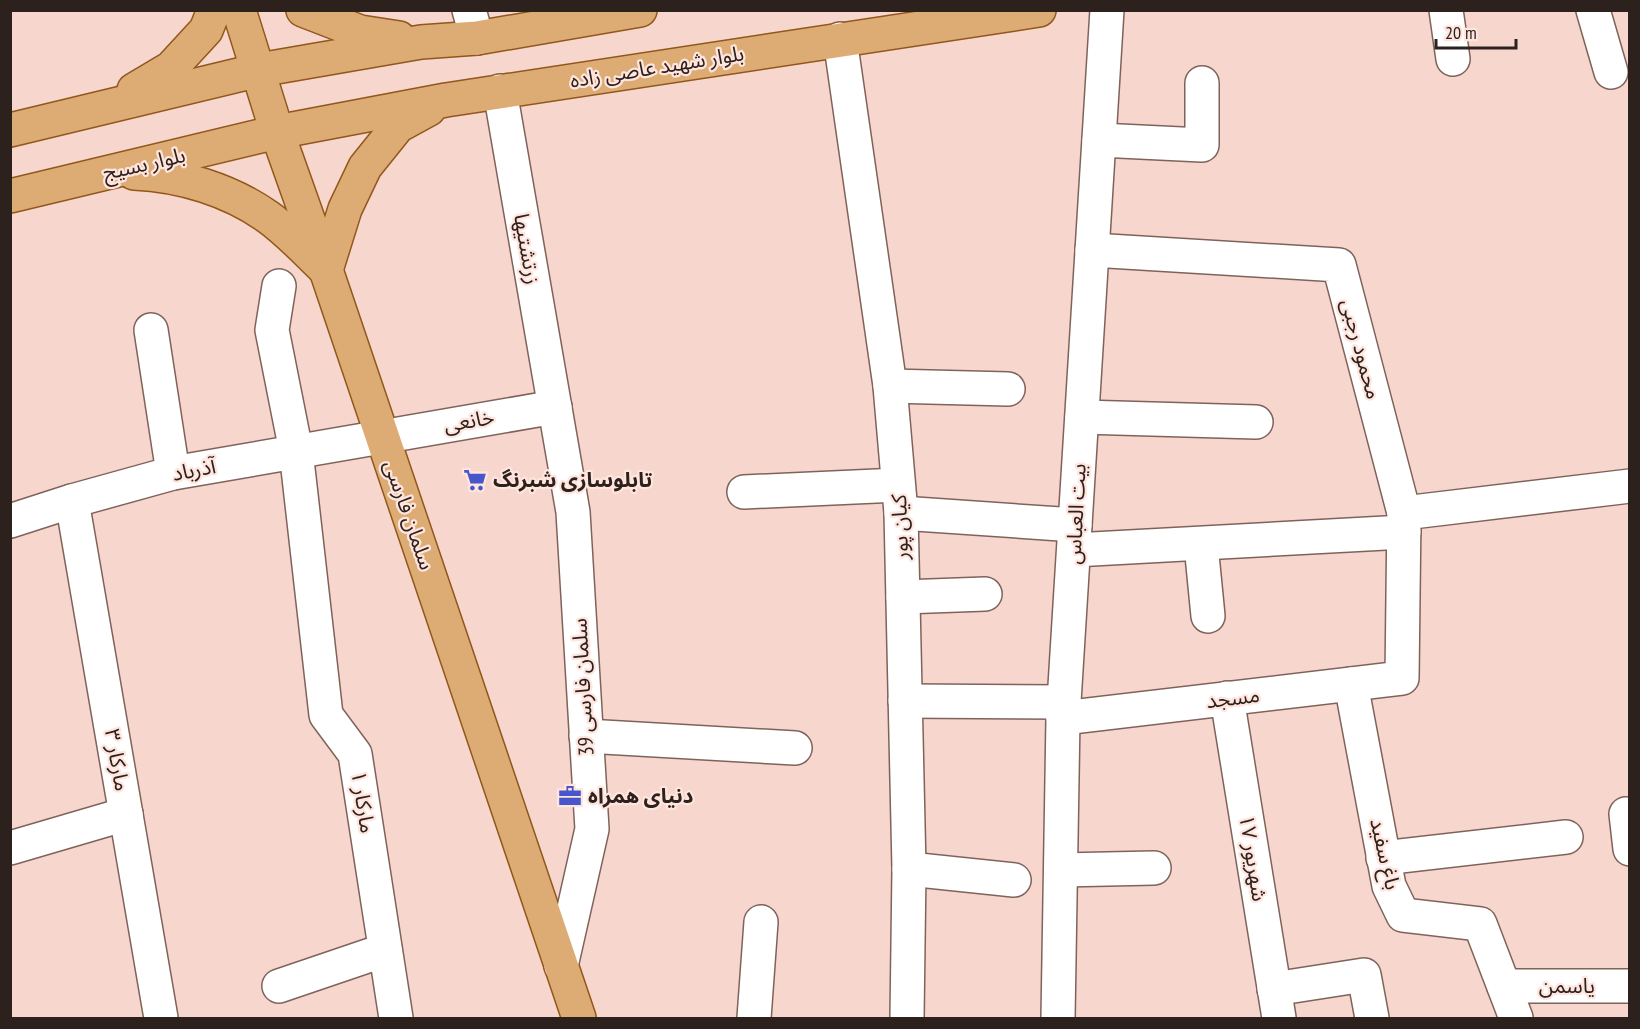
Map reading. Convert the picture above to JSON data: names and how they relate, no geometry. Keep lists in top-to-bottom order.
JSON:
{
  "streets": {
    "main road": ["بلوار شهید عاصی زاده", "بلوار بسیج", "سلمان فارسی"],
    "street": [
      "زرتشتیها",
      "محمود رجبی",
      "خانعی",
      "آذرباد",
      "بیت العباس",
      "کیان پور",
      "سلمان فارسی 39",
      "مسجد",
      "مارکار ۳",
      "مارکار ۱",
      "باغ سفید",
      "۱۷ شهریور",
      "یاسمن"
    ]
  },
  "crossings": [
    ["بلوار شهید عاصی زاده", "بلوار بسیج"],
    ["بلوار شهید عاصی زاده", "زرتشتیها"],
    ["بلوار شهید عاصی زاده", "سلمان فارسی"],
    ["بلوار شهید عاصی زاده", "کیان پور"],
    ["بلوار بسیج", "سلمان فارسی"],
    ["زرتشتیها", "خانعی"],
    ["زرتشتیها", "سلمان فارسی 39"],
    ["محمود رجبی", "بیت العباس"],
    ["محمود رجبی", "مسجد"],
    ["خانعی", "آذرباد"],
    ["خانعی", "سلمان فارسی"],
    ["خانعی", "سلمان فارسی 39"],
    ["آذرباد", "سلمان فارسی"],
    ["آذرباد", "مارکار ۳"],
    ["آذرباد", "مارکار ۱"],
    ["بیت العباس", "مسجد"],
    ["سلمان فارسی", "سلمان فارسی 39"],
    ["کیان پور", "مسجد"],
    ["مسجد", "باغ سفید"],
    ["مسجد", "۱۷ شهریور"],
    ["باغ سفید", "یاسمن"]
  ],
  "places": {
    "supermarket": ["تابلوسازی شبرنگ"],
    "office": ["دنیای همراه"]
  },
  "scale_bar": "20 m"
}
